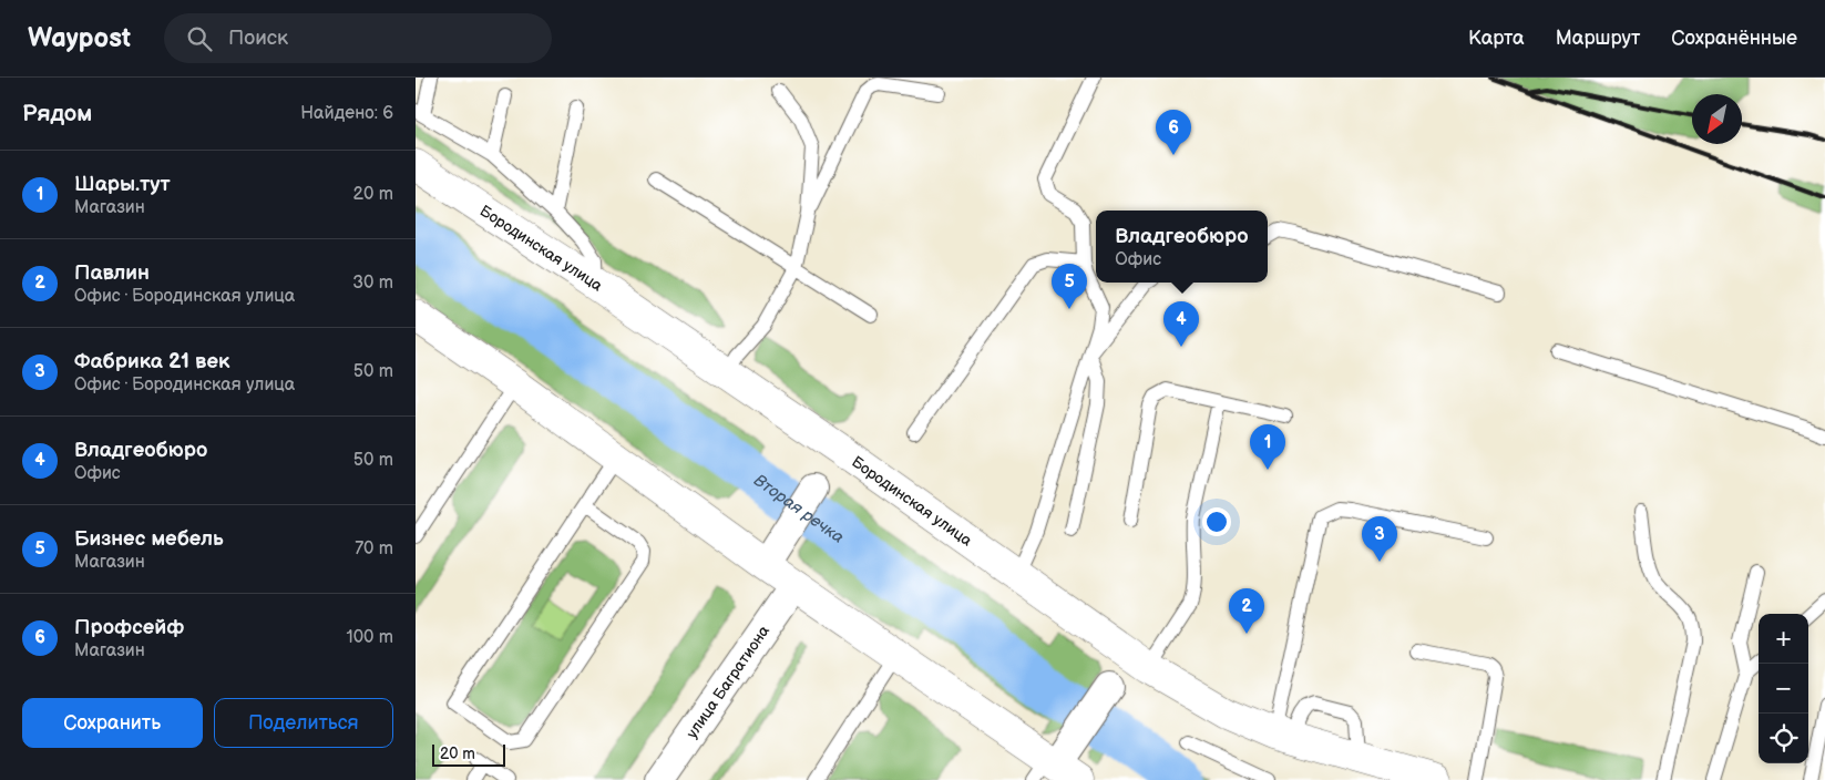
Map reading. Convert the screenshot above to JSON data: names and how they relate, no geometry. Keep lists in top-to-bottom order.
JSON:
{
  "streets": {
    "main road": ["Бородинская улица"],
    "street": ["улица Багратиона"]
  },
  "water": ["Вторая речка"],
  "scale_bar": "20 m",
  "north": "bottom left",
  "page": {
    "header": "Waypost",
    "search": "Поиск",
    "nav": ["Карта", "Маршрут", "Сохранённые"],
    "heading": ["Рядом", "Найдено: 6"],
    "pins": [
      "6",
      "5",
      "4",
      "1",
      "3",
      "2"
    ],
    "list": [
      {
        "mark": "1",
        "name": "Шары.тут",
        "note": "Магазин",
        "value": "20 m"
      },
      {
        "mark": "2",
        "name": "Павлин",
        "note": "Офис · Бородинская улица",
        "value": "30 m"
      },
      {
        "mark": "3",
        "name": "Фабрика 21 век",
        "note": "Офис · Бородинская улица",
        "value": "50 m"
      },
      {
        "mark": "4",
        "name": "Владгеобюро",
        "note": "Офис",
        "value": "50 m"
      },
      {
        "mark": "5",
        "name": "Бизнес мебель",
        "note": "Магазин",
        "value": "70 m"
      },
      {
        "mark": "6",
        "name": "Профсейф",
        "note": "Магазин",
        "value": "100 m"
      }
    ],
    "popup": ["Владгеобюро", "Офис"],
    "map_buttons": ["+", "−"],
    "buttons": ["Сохранить", "Поделиться"],
    "scale": "20 m"
  }
}
